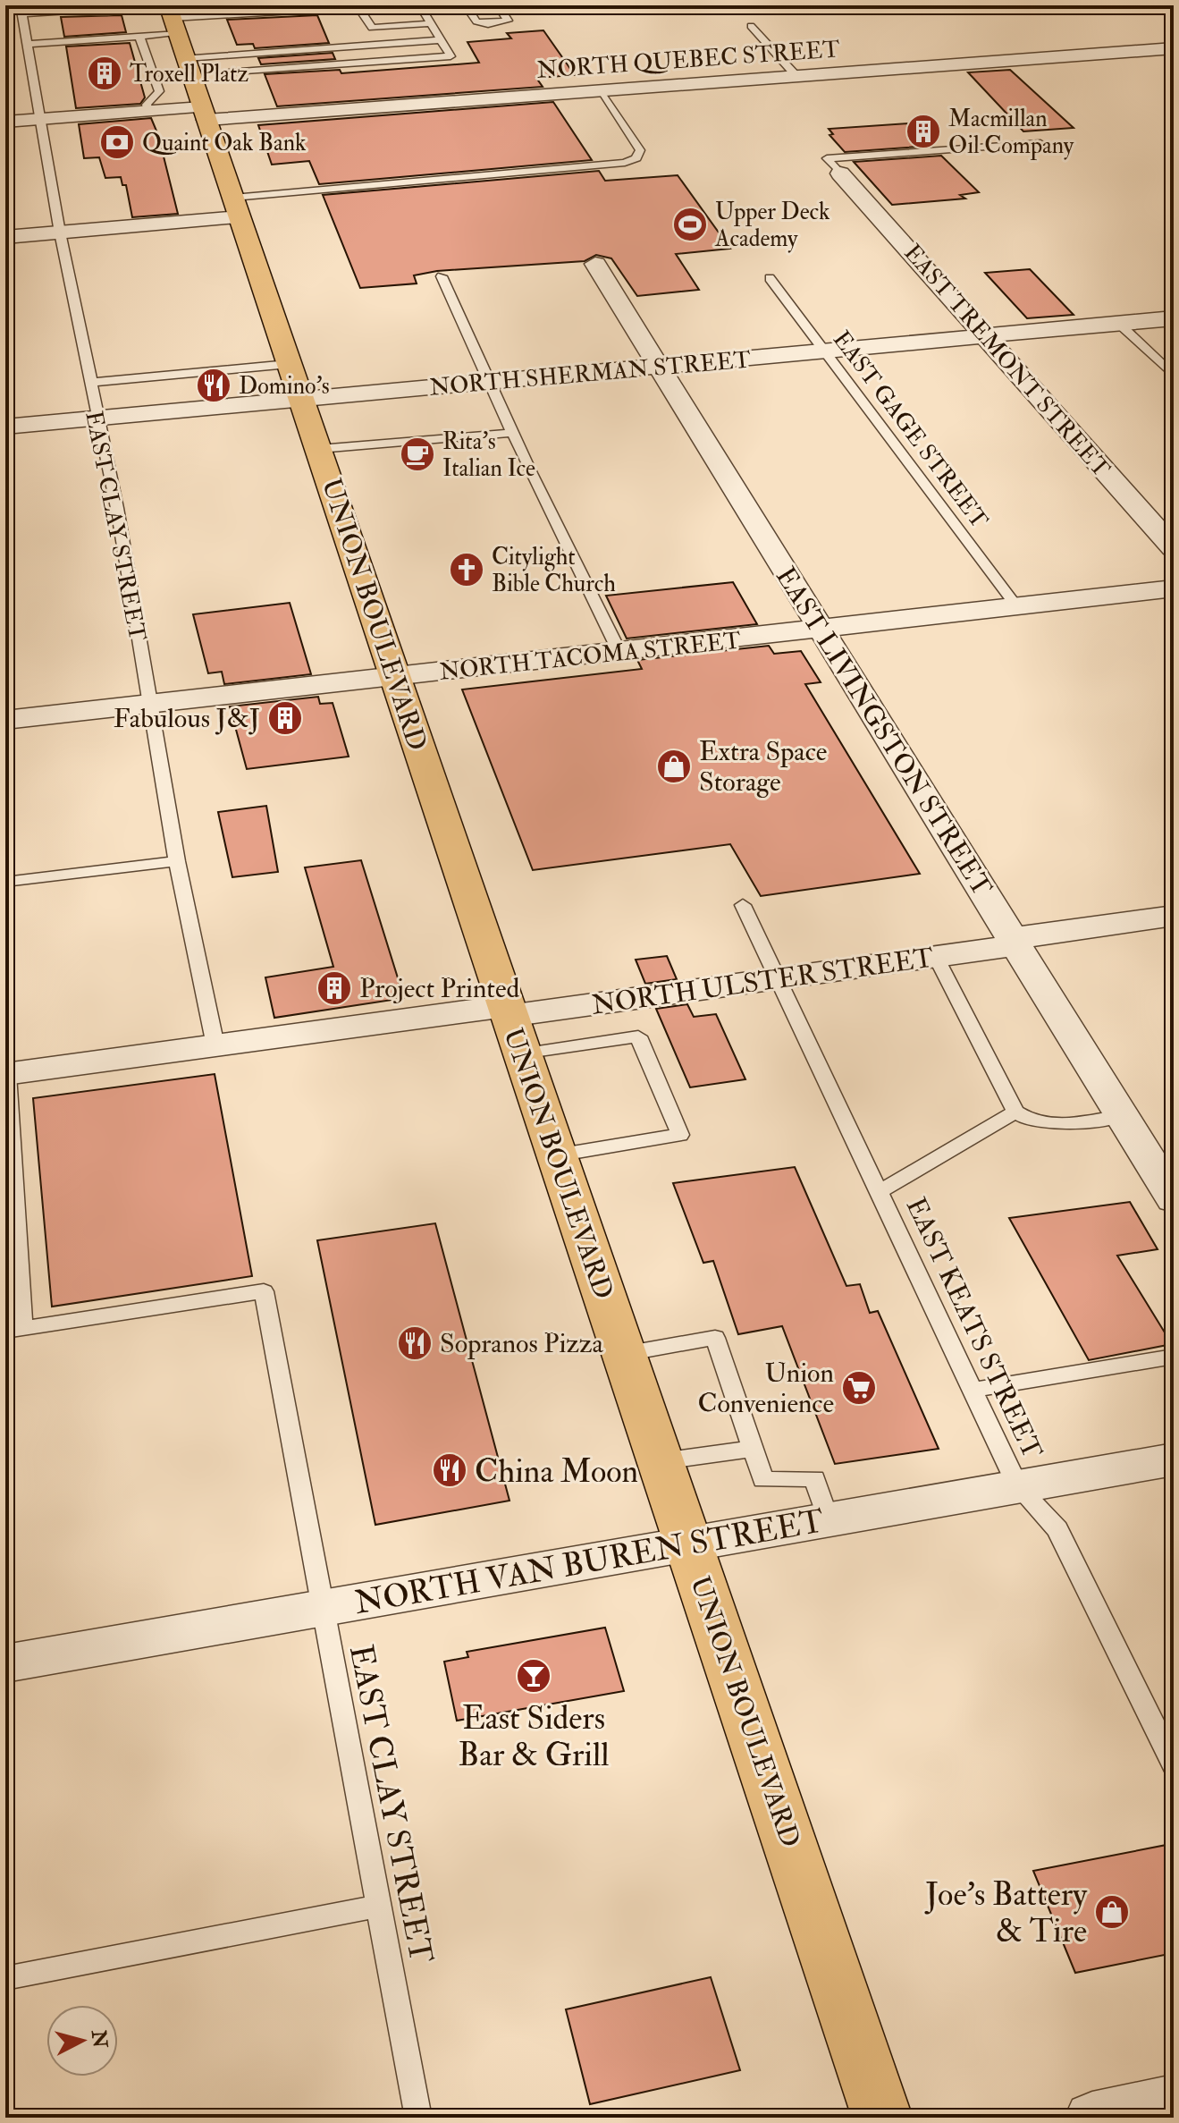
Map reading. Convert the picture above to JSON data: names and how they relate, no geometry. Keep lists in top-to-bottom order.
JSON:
{
  "streets": {
    "main road": ["UNION BOULEVARD"],
    "street": [
      "NORTH QUEBEC STREET",
      "EAST TREMONT STREET",
      "NORTH SHERMAN STREET",
      "NORTH TACOMA STREET",
      "EAST LIVINGSTON STREET",
      "NORTH ULSTER STREET",
      "NORTH VAN BUREN STREET"
    ],
    "lane": ["EAST GAGE STREET", "EAST CLAY STREET", "EAST KEATS STREET"]
  },
  "crossings": [
    ["NORTH QUEBEC STREET", "EAST CLAY STREET"],
    ["NORTH QUEBEC STREET", "UNION BOULEVARD"],
    ["EAST TREMONT STREET", "NORTH SHERMAN STREET"],
    ["NORTH SHERMAN STREET", "EAST GAGE STREET"],
    ["NORTH SHERMAN STREET", "EAST CLAY STREET"],
    ["NORTH SHERMAN STREET", "UNION BOULEVARD"],
    ["NORTH SHERMAN STREET", "EAST LIVINGSTON STREET"],
    ["EAST GAGE STREET", "NORTH TACOMA STREET"],
    ["EAST CLAY STREET", "NORTH TACOMA STREET"],
    ["EAST CLAY STREET", "NORTH ULSTER STREET"],
    ["EAST CLAY STREET", "NORTH VAN BUREN STREET"],
    ["UNION BOULEVARD", "NORTH TACOMA STREET"],
    ["UNION BOULEVARD", "NORTH ULSTER STREET"],
    ["UNION BOULEVARD", "NORTH VAN BUREN STREET"],
    ["NORTH TACOMA STREET", "EAST LIVINGSTON STREET"],
    ["EAST LIVINGSTON STREET", "NORTH ULSTER STREET"],
    ["NORTH ULSTER STREET", "EAST KEATS STREET"],
    ["EAST KEATS STREET", "NORTH VAN BUREN STREET"]
  ],
  "places": {
    "building": [
      "Troxell Platz",
      "Macmillan Oil Company",
      "Fabulous J&J",
      "Project Printed"
    ],
    "bank": ["Quaint Oak Bank"],
    "sports": ["Upper Deck Academy"],
    "restaurant": ["Domino's", "Sopranos Pizza", "China Moon"],
    "cafe": ["Rita's Italian Ice"],
    "church": ["Citylight Bible Church"],
    "shop": ["Extra Space Storage", "Joe's Battery & Tire"],
    "supermarket": ["Union Convenience"],
    "bar": ["East Siders Bar & Grill"]
  },
  "north": "right"
}
